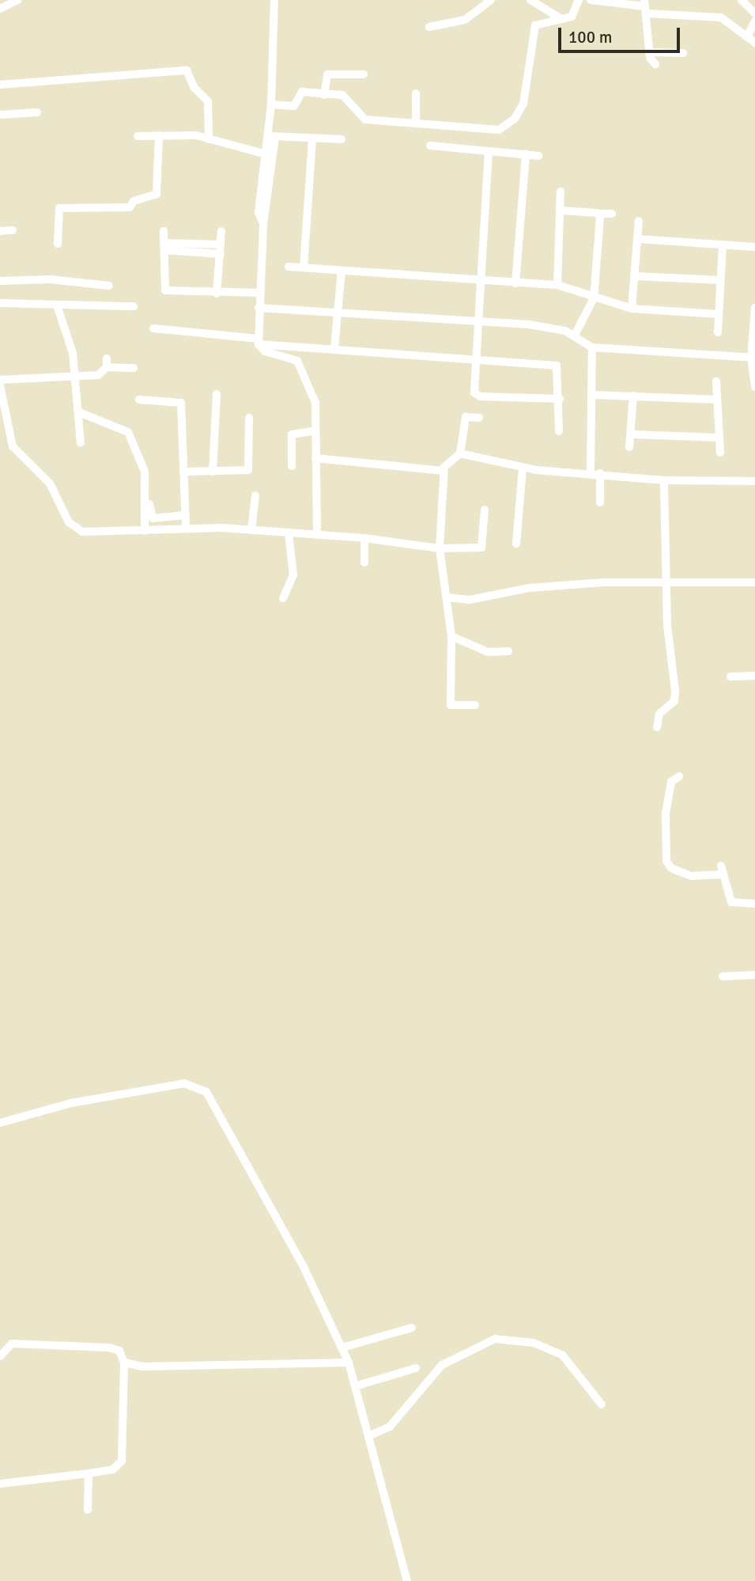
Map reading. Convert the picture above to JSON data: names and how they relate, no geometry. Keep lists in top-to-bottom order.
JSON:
{
  "scale_bar": "100 m"
}
